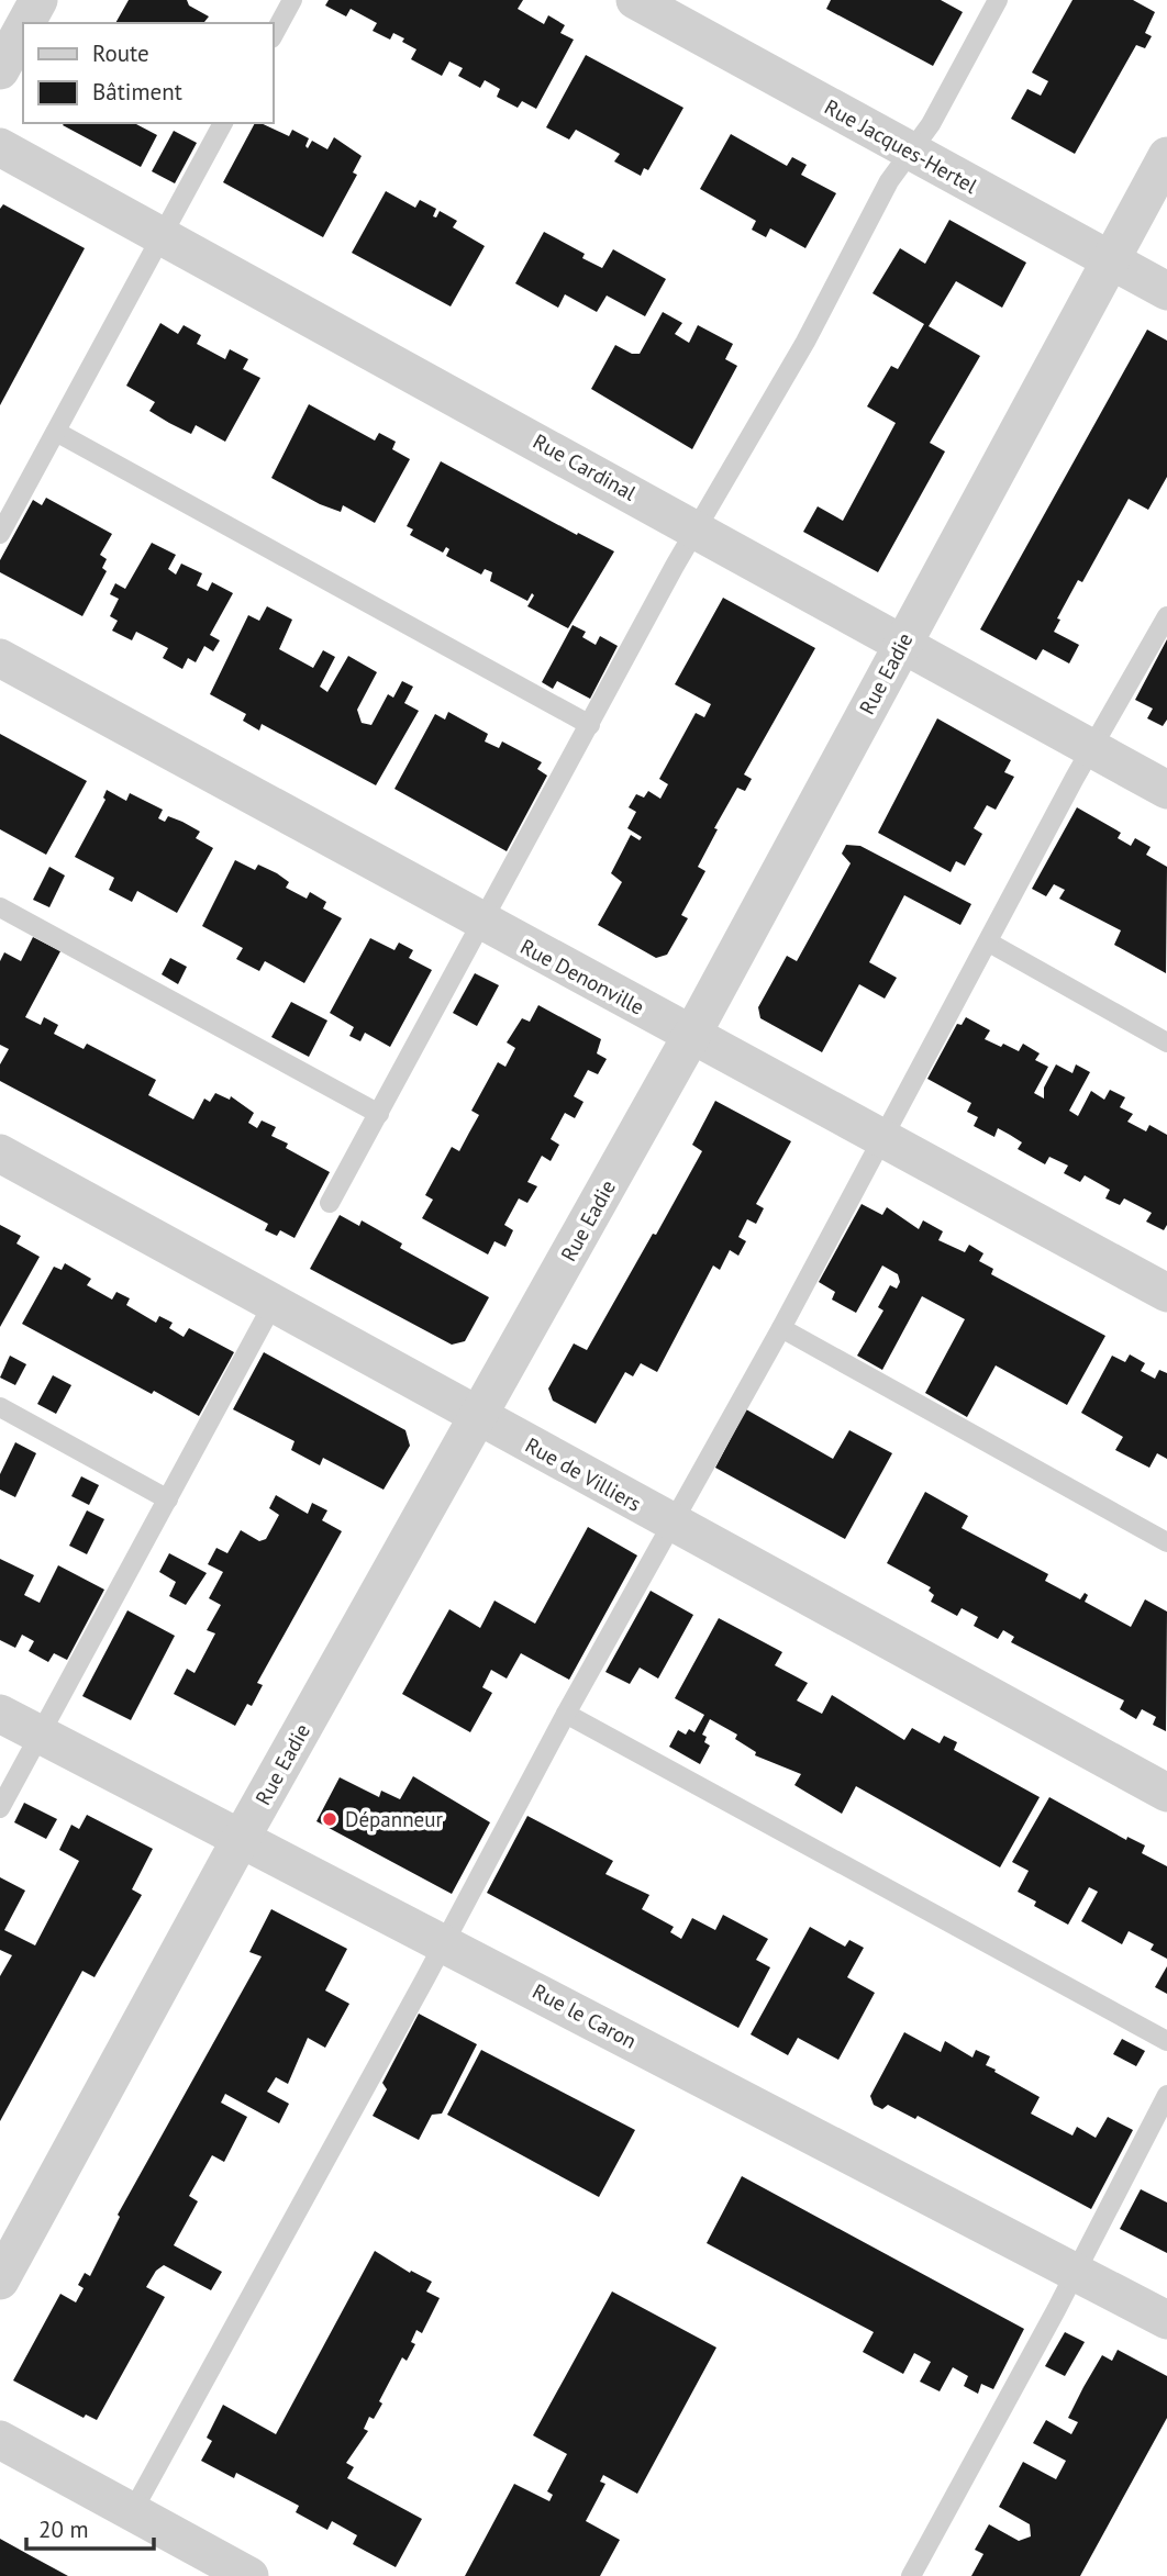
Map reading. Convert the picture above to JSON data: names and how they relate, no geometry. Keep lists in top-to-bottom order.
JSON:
{
  "streets": {
    "street": [
      "Rue Jacques-Hertel",
      "Rue Cardinal",
      "Rue Eadie",
      "Rue Denonville",
      "Rue de Villiers",
      "Rue le Caron"
    ]
  },
  "crossings": [
    ["Rue Jacques-Hertel", "Rue Eadie"],
    ["Rue Cardinal", "Rue Eadie"],
    ["Rue Eadie", "Rue Denonville"],
    ["Rue Eadie", "Rue de Villiers"],
    ["Rue Eadie", "Rue le Caron"]
  ],
  "places": ["Dépanneur"],
  "legend": ["Route", "Bâtiment"],
  "scale_bar": "20 m"
}
